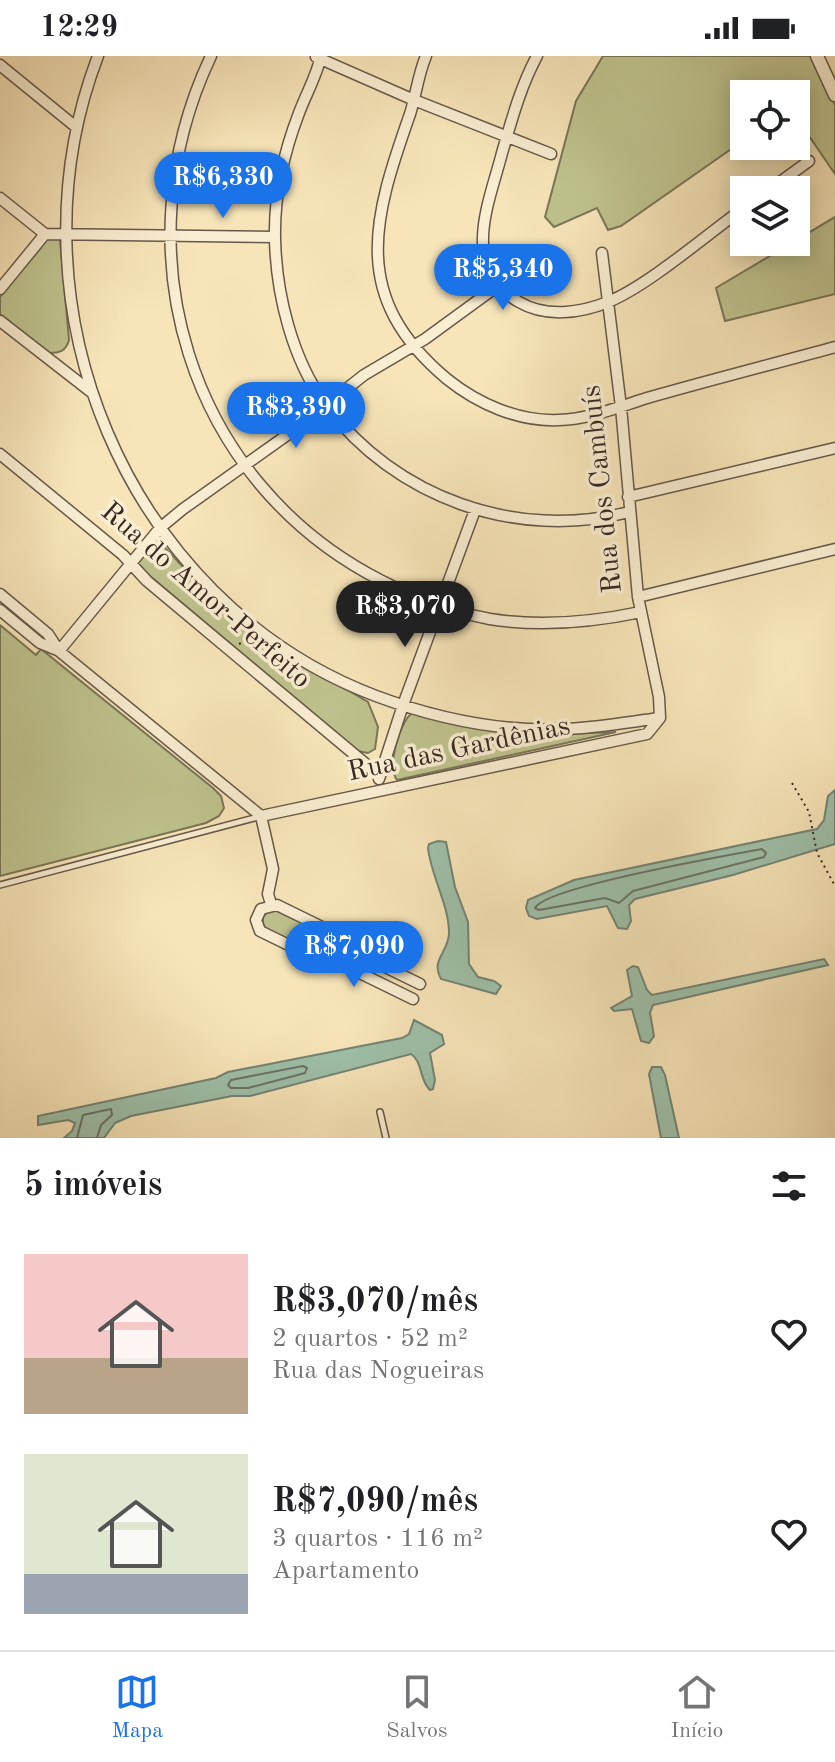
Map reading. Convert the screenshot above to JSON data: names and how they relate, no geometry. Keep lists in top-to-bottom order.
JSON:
{
  "streets": {
    "street": ["Rua dos Cambuís", "Rua do Amor-Perfeito", "Rua das Gardênias"]
  },
  "crossings": [
    ["Rua dos Cambuís", "Rua das Gardênias"]
  ],
  "page": {
    "status": "12:29",
    "price": [
      "R$6,330",
      "R$5,340",
      "R$3,390",
      "R$3,070",
      "R$7,090"
    ],
    "heading": "5 imóveis",
    "list": [
      {
        "name": "R$3,070/mês",
        "note": "2 quartos · 52 m² · Rua das Nogueiras"
      },
      {
        "name": "R$7,090/mês",
        "note": "3 quartos · 116 m² · Apartamento"
      }
    ],
    "tabs": ["Mapa", "Salvos", "Início"]
  }
}
